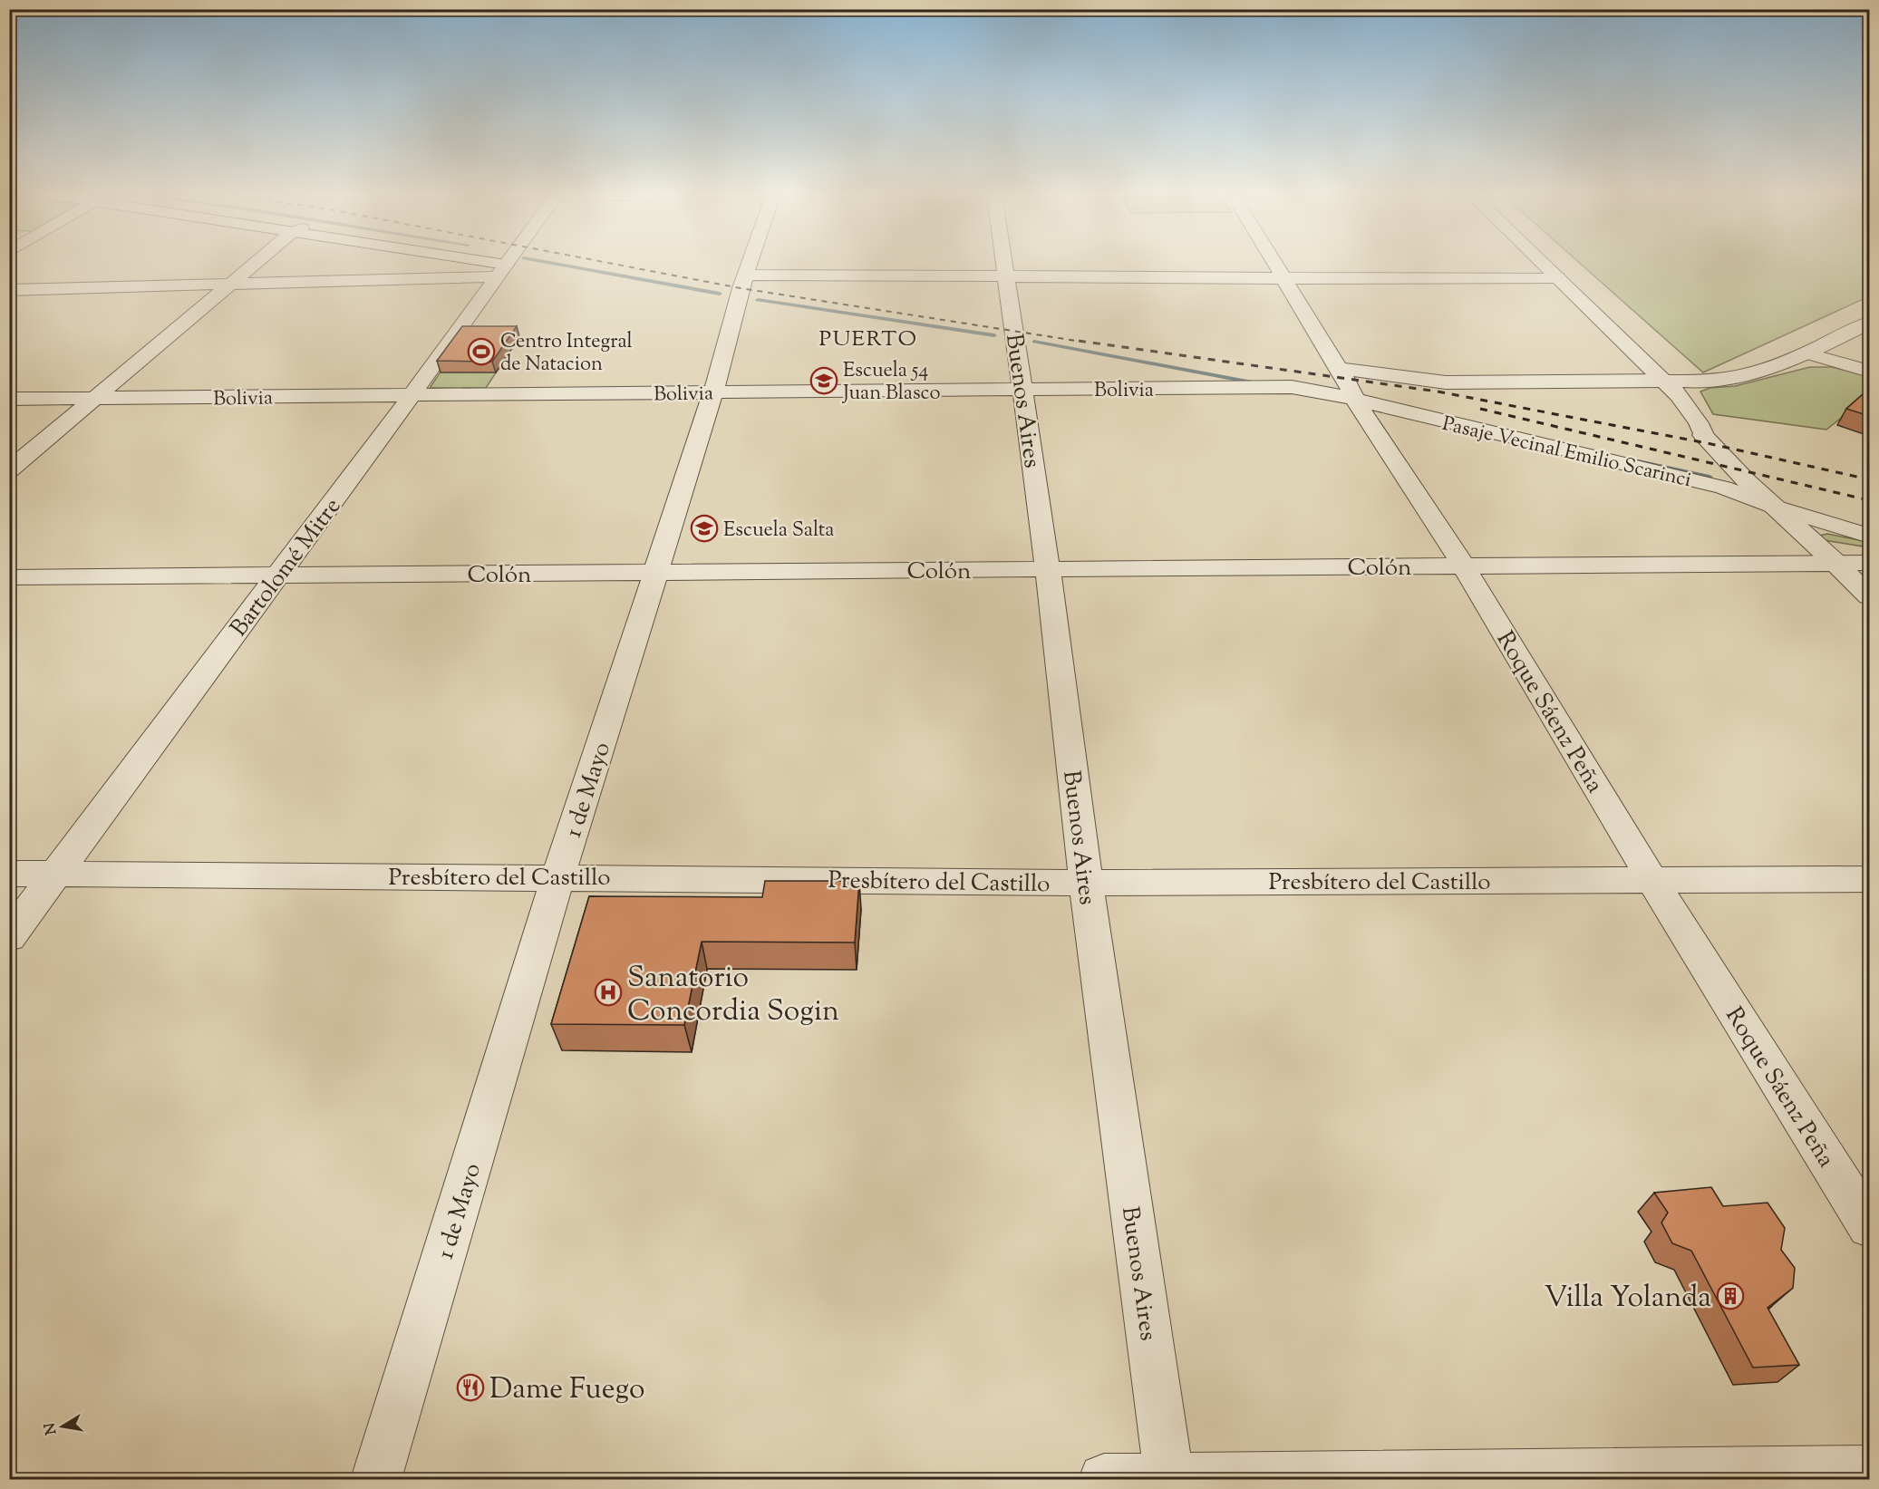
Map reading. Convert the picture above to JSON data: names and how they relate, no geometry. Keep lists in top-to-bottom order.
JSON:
{
  "streets": {
    "street": [
      "Bolivia",
      "Buenos Aires",
      "Pasaje Vecinal Emilio Scarinci",
      "Bartolomé Mitre",
      "Colón",
      "Roque Sáenz Peña",
      "1 de Mayo",
      "Presbítero del Castillo"
    ]
  },
  "crossings": [
    ["Bolivia", "Buenos Aires"],
    ["Bolivia", "Pasaje Vecinal Emilio Scarinci"],
    ["Bolivia", "Bartolomé Mitre"],
    ["Bolivia", "Roque Sáenz Peña"],
    ["Bolivia", "1 de Mayo"],
    ["Buenos Aires", "Colón"],
    ["Buenos Aires", "Presbítero del Castillo"],
    ["Pasaje Vecinal Emilio Scarinci", "Roque Sáenz Peña"],
    ["Bartolomé Mitre", "Colón"],
    ["Bartolomé Mitre", "Presbítero del Castillo"],
    ["Colón", "Roque Sáenz Peña"],
    ["Colón", "1 de Mayo"],
    ["Roque Sáenz Peña", "Presbítero del Castillo"],
    ["1 de Mayo", "Presbítero del Castillo"]
  ],
  "districts": ["PUERTO"],
  "places": {
    "sports": ["Centro Integral de Natacion"],
    "school or university": ["Escuela 54 Juan Blasco", "Escuela Salta"],
    "hospital": ["Sanatorio Concordia Sogin"],
    "building": ["Villa Yolanda"],
    "restaurant": ["Dame Fuego"]
  },
  "north": "left"
}
